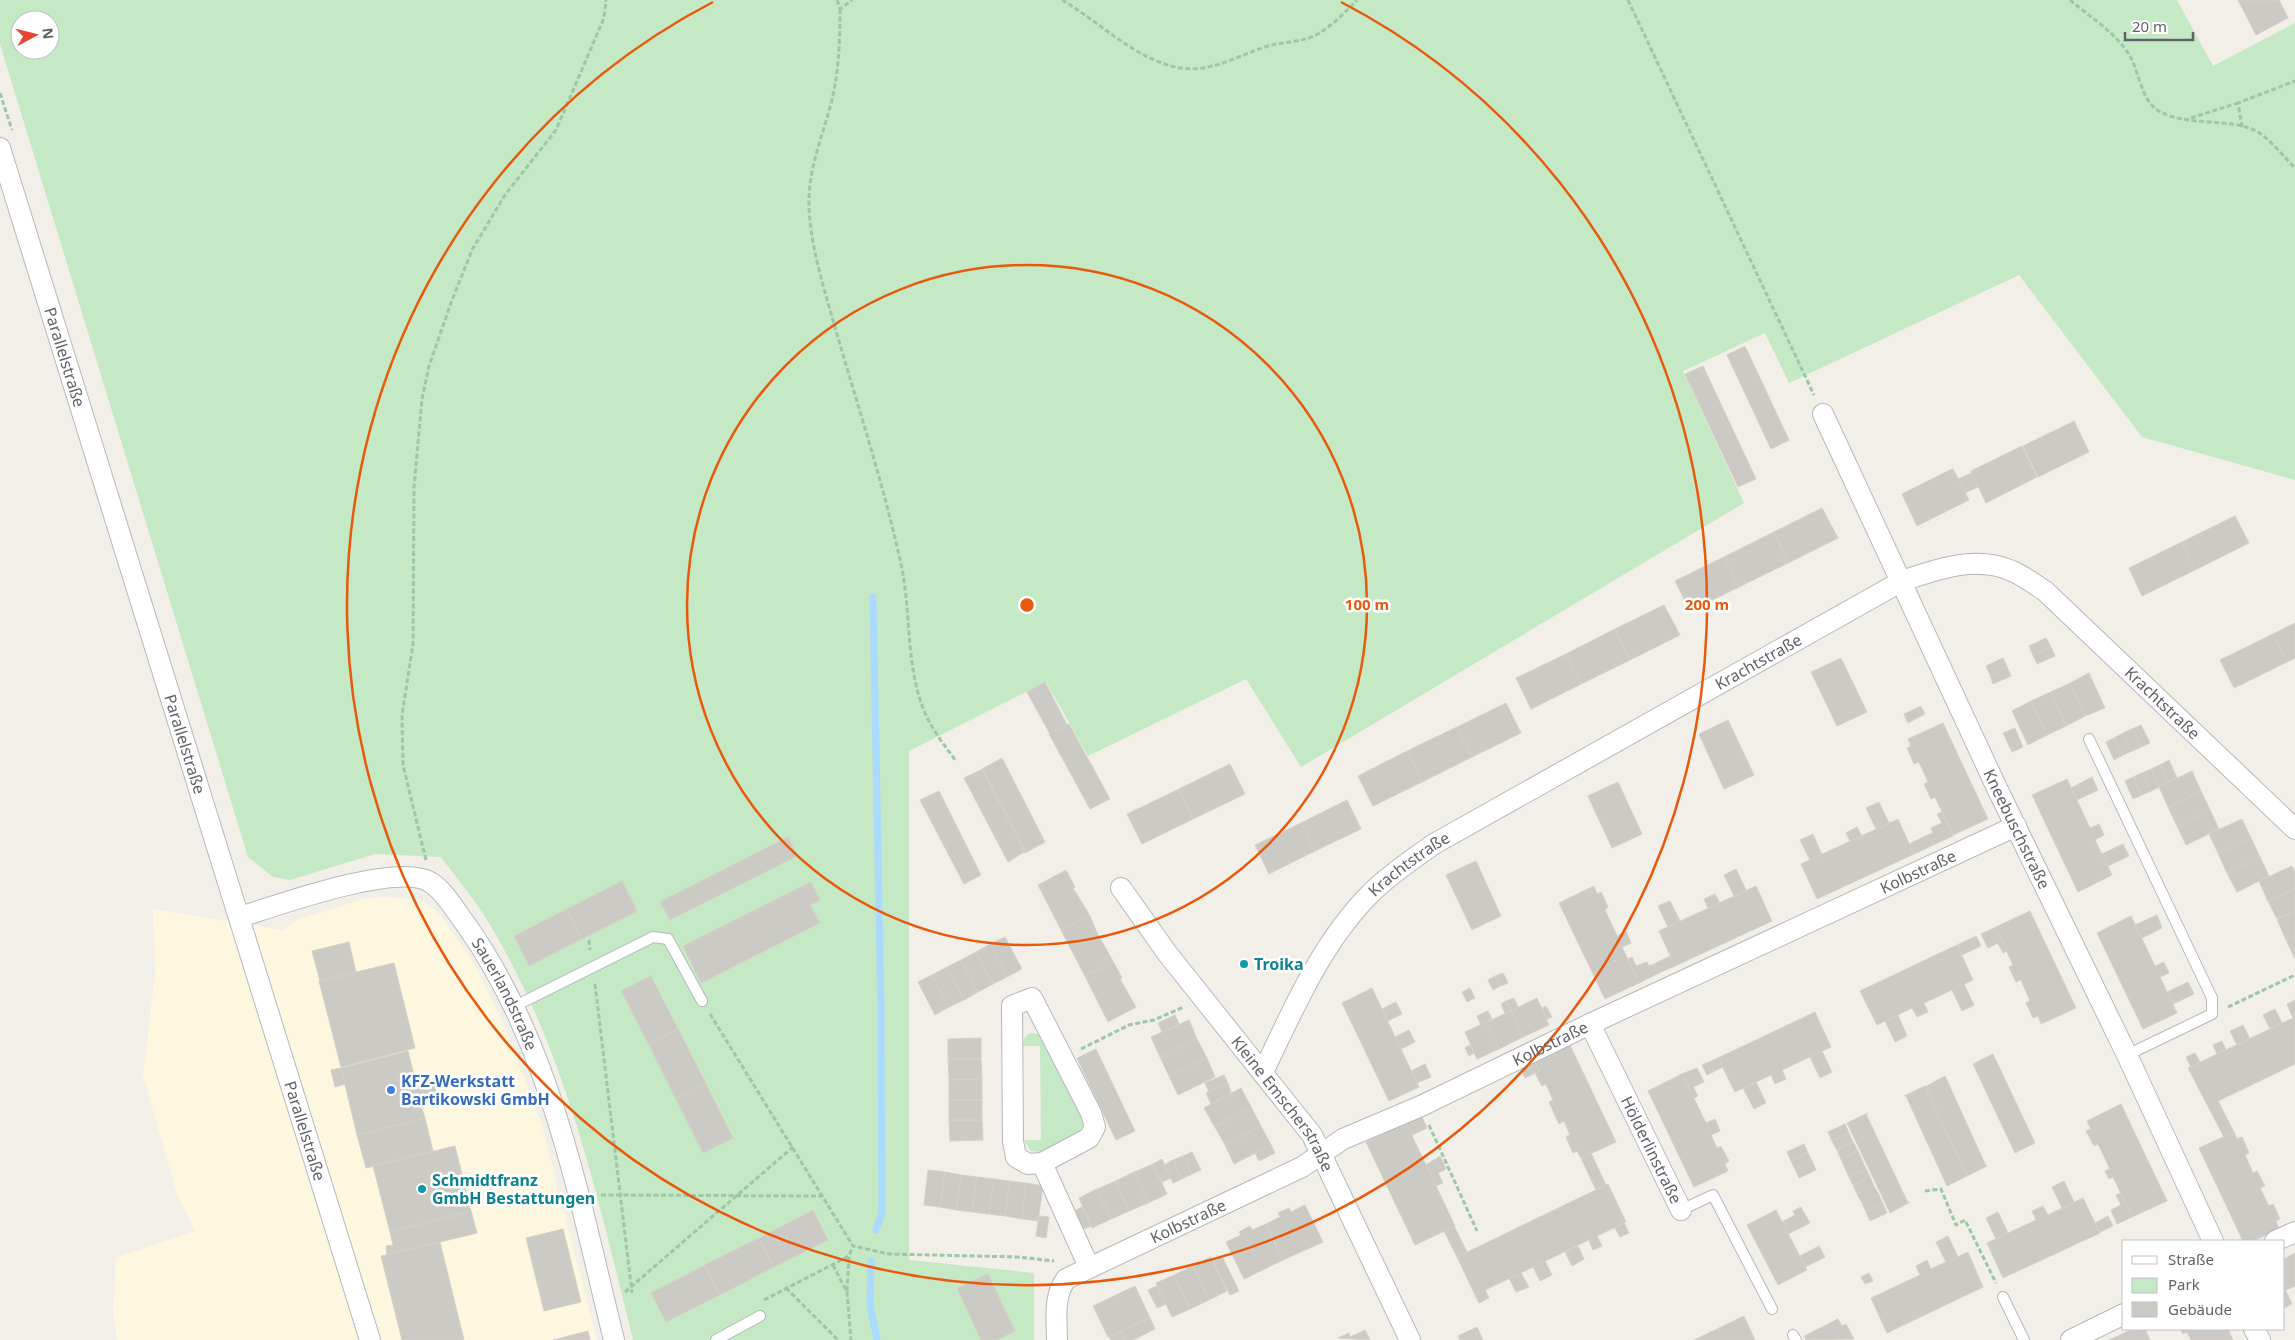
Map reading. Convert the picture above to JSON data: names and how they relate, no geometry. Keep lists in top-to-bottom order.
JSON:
{
  "streets": {
    "street": [
      "Parallelstraße",
      "Krachtstraße",
      "Kneebuschstraße",
      "Kolbstraße",
      "Sauerlandstraße",
      "Kleine Emscherstraße",
      "Hölderlinstraße"
    ]
  },
  "crossings": [
    ["Krachtstraße", "Kneebuschstraße"],
    ["Krachtstraße", "Kleine Emscherstraße"],
    ["Kneebuschstraße", "Kolbstraße"],
    ["Kolbstraße", "Kleine Emscherstraße"],
    ["Kolbstraße", "Hölderlinstraße"]
  ],
  "places": ["Troika", "KFZ-Werkstatt Bartikowski GmbH", "Schmidtfranz GmbH Bestattungen"],
  "legend": ["Straße", "Park", "Gebäude"],
  "scale_bar": "20 m",
  "north": "right",
  "rings": ["100 m", "200 m"]
}
